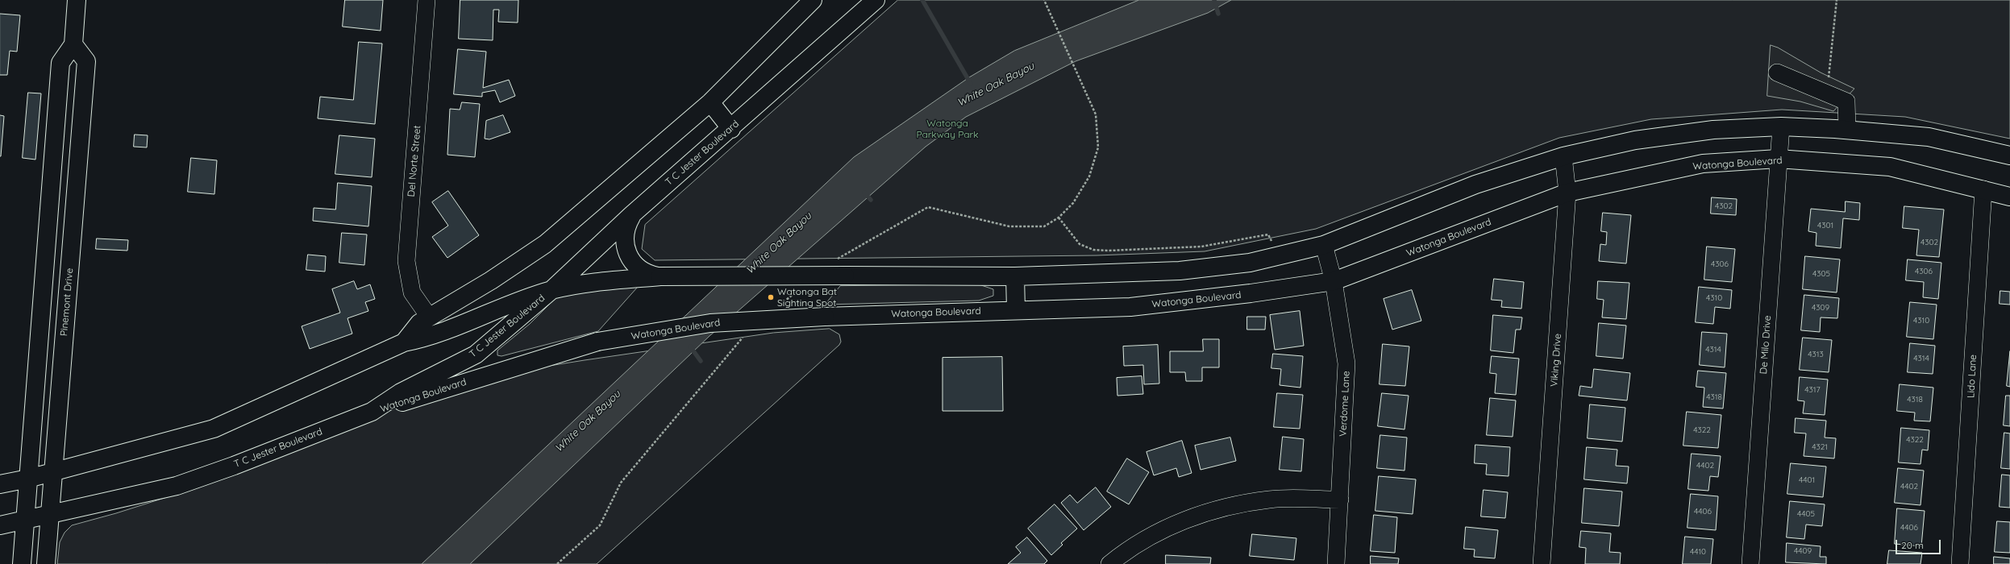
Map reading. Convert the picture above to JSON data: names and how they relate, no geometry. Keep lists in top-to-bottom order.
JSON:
{
  "streets": {
    "main road": ["T C Jester Boulevard", "Watonga Boulevard", "Pinemont Drive"],
    "street": [
      "Del Norte Street",
      "De Milo Drive",
      "Viking Drive",
      "Lido Lane",
      "Verdome Lane"
    ]
  },
  "crossings": [
    ["T C Jester Boulevard", "Watonga Boulevard"],
    ["T C Jester Boulevard", "Pinemont Drive"],
    ["Watonga Boulevard", "De Milo Drive"],
    ["Watonga Boulevard", "Viking Drive"],
    ["Watonga Boulevard", "Lido Lane"],
    ["Watonga Boulevard", "Verdome Lane"]
  ],
  "water": ["White Oak Bayou"],
  "parks": ["Watonga Parkway Park"],
  "places": ["Watonga Bat Sighting Spot"],
  "house_numbers": [
    "4302",
    "4301",
    "4302",
    "4306",
    "4306",
    "4305",
    "4310",
    "4309",
    "4310",
    "4314",
    "4313",
    "4314",
    "4317",
    "4318",
    "4318",
    "4322",
    "4322",
    "4321",
    "4402",
    "4401",
    "4402",
    "4406",
    "4405",
    "4406",
    "4409",
    "4410"
  ],
  "scale_bar": "20 m"
}
